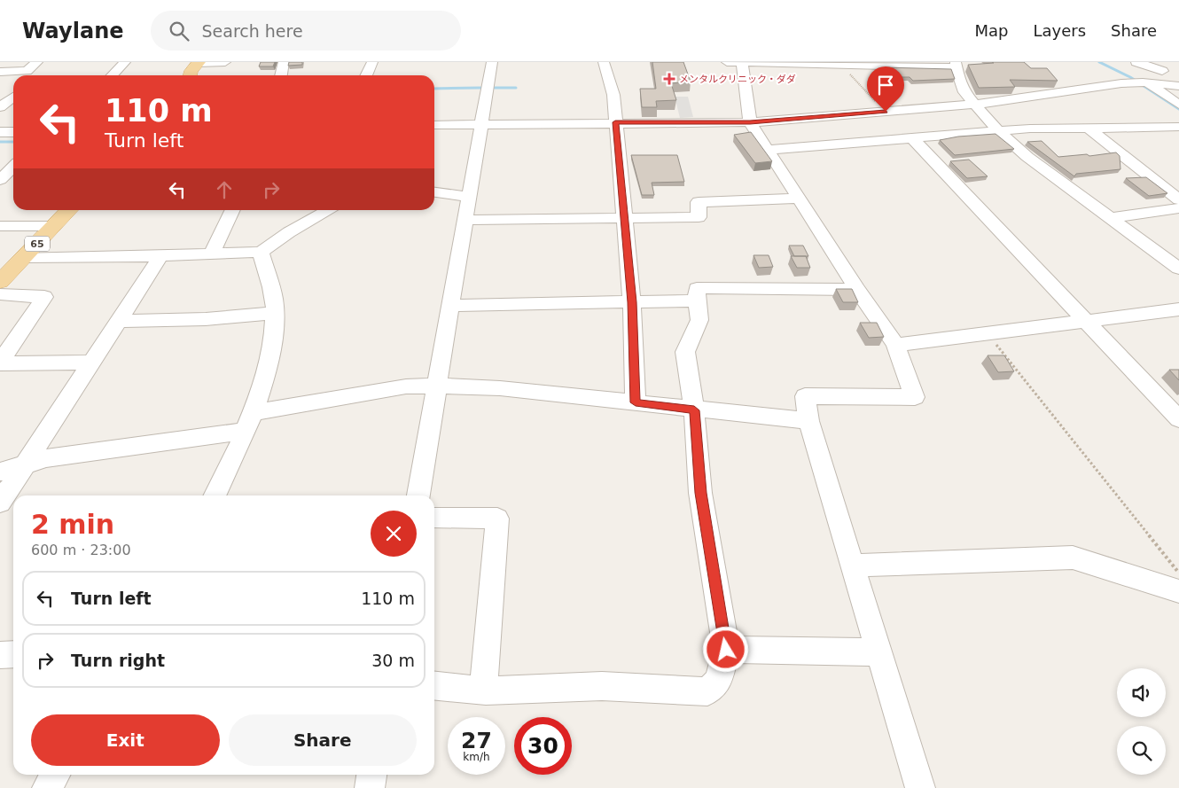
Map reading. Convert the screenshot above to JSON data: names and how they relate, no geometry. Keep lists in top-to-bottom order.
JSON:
{
  "streets": {
    "main road": ["65"]
  },
  "places": {
    "health": ["メンタルクリニック・ダダ"]
  },
  "page": {
    "header": "Waylane",
    "search": "Search here",
    "nav": ["Map", "Layers", "Share"],
    "turn": ["110 m", "Turn left"],
    "heading": ["2 min", "600 m · 23:00"],
    "list": [
      {
        "name": "Turn left",
        "value": "110 m"
      },
      {
        "name": "Turn right",
        "value": "30 m"
      }
    ],
    "buttons": ["Exit", "Share"],
    "speed": "27 km/h",
    "limit": "30"
  }
}
